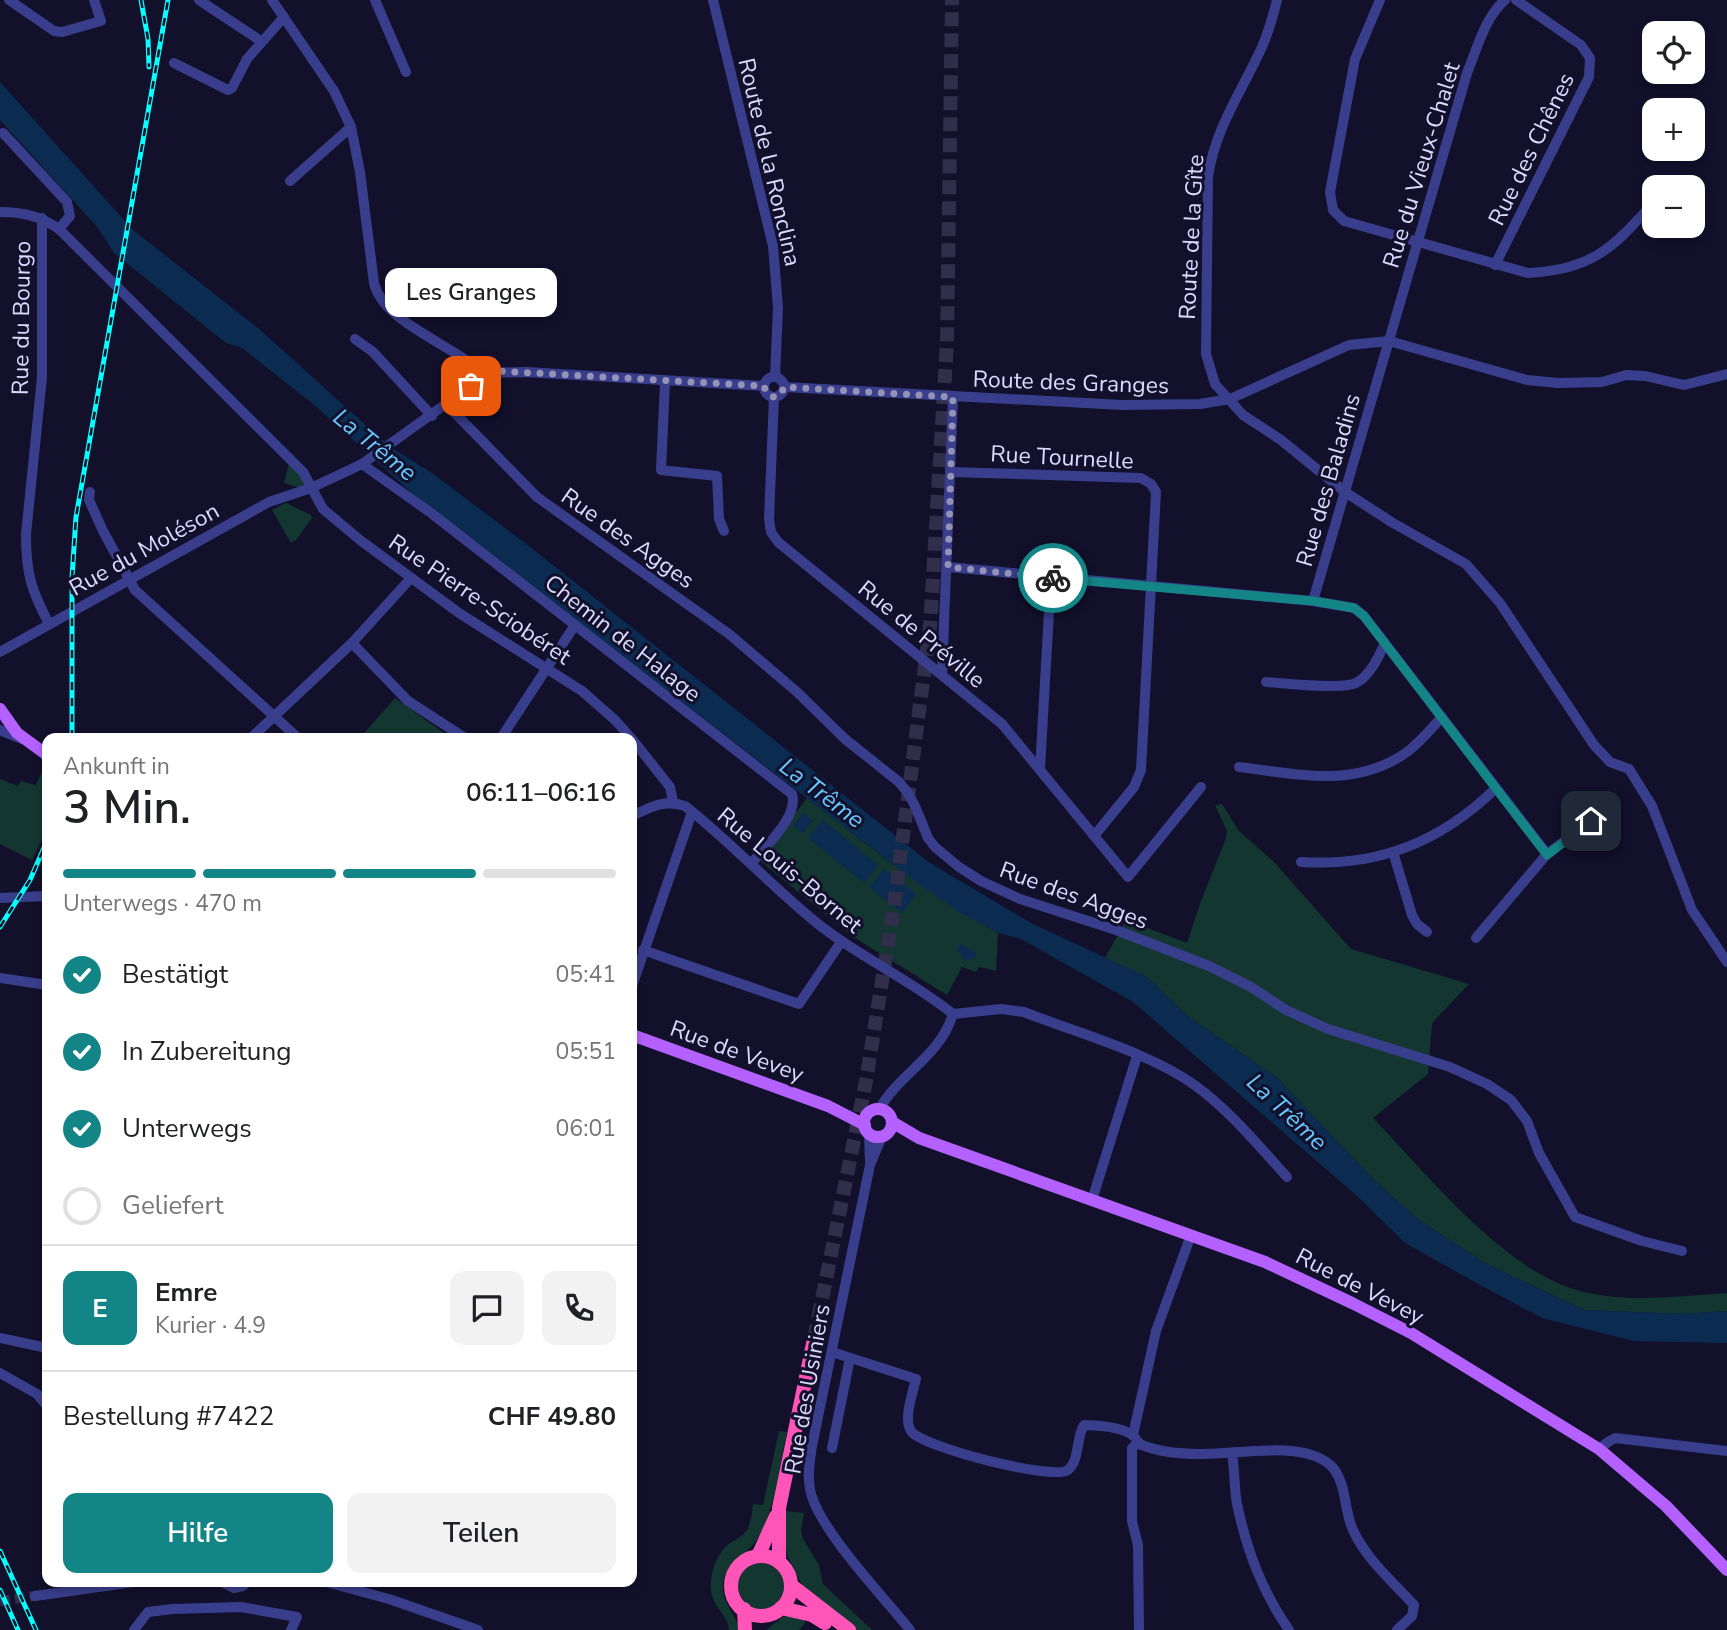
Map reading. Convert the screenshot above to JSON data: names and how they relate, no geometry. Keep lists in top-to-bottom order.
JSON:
{
  "streets": {
    "main road": ["Rue de Vevey"],
    "street": [
      "Rue des Chênes",
      "Route de la Ronclina",
      "Rue du Vieux-Chalet",
      "Route de la Gîte",
      "Rue du Bourgo",
      "Route des Granges",
      "Rue Tournelle",
      "Rue des Baladins",
      "Rue des Agges",
      "Rue du Moléson",
      "Rue Pierre-Sciobéret",
      "Rue de Préville",
      "Chemin de Halage",
      "Rue Louis-Bornet",
      "Rue des Usiniers"
    ]
  },
  "crossings": [
    ["Route de la Ronclina", "Route des Granges"],
    ["Route de la Ronclina", "Rue de Préville"],
    ["Rue du Vieux-Chalet", "Route des Granges"],
    ["Rue du Vieux-Chalet", "Rue des Baladins"],
    ["Route de la Gîte", "Route des Granges"],
    ["Route de la Gîte", "Rue des Baladins"],
    ["Rue du Bourgo", "Rue du Moléson"],
    ["Rue du Bourgo", "Rue Pierre-Sciobéret"],
    ["Route des Granges", "Rue des Baladins"],
    ["Route des Granges", "Rue de Préville"],
    ["Rue Tournelle", "Rue des Baladins"],
    ["Rue Tournelle", "Rue de Préville"],
    ["Rue du Moléson", "Rue Pierre-Sciobéret"],
    ["Rue Pierre-Sciobéret", "Rue Louis-Bornet"],
    ["Chemin de Halage", "Rue Louis-Bornet"],
    ["Rue de Vevey", "Rue des Usiniers"]
  ],
  "water": ["La Trême"],
  "places": ["Les Granges"],
  "page": {
    "map_buttons": ["+", "−"],
    "bubble": "Les Granges",
    "heading": ["3 Min.", "Ankunft in", "06:11–06:16"],
    "panel": [
      "Emre",
      "Kurier · 4.9",
      "Bestellung #7422",
      "CHF 49.80"
    ],
    "bar": "Unterwegs · 470 m",
    "list": [
      ["Bestätigt", "05:41"],
      ["In Zubereitung", "05:51"],
      ["Unterwegs", "06:01"],
      "Geliefert"
    ],
    "round": "E",
    "buttons": ["Hilfe", "Teilen"]
  }
}
